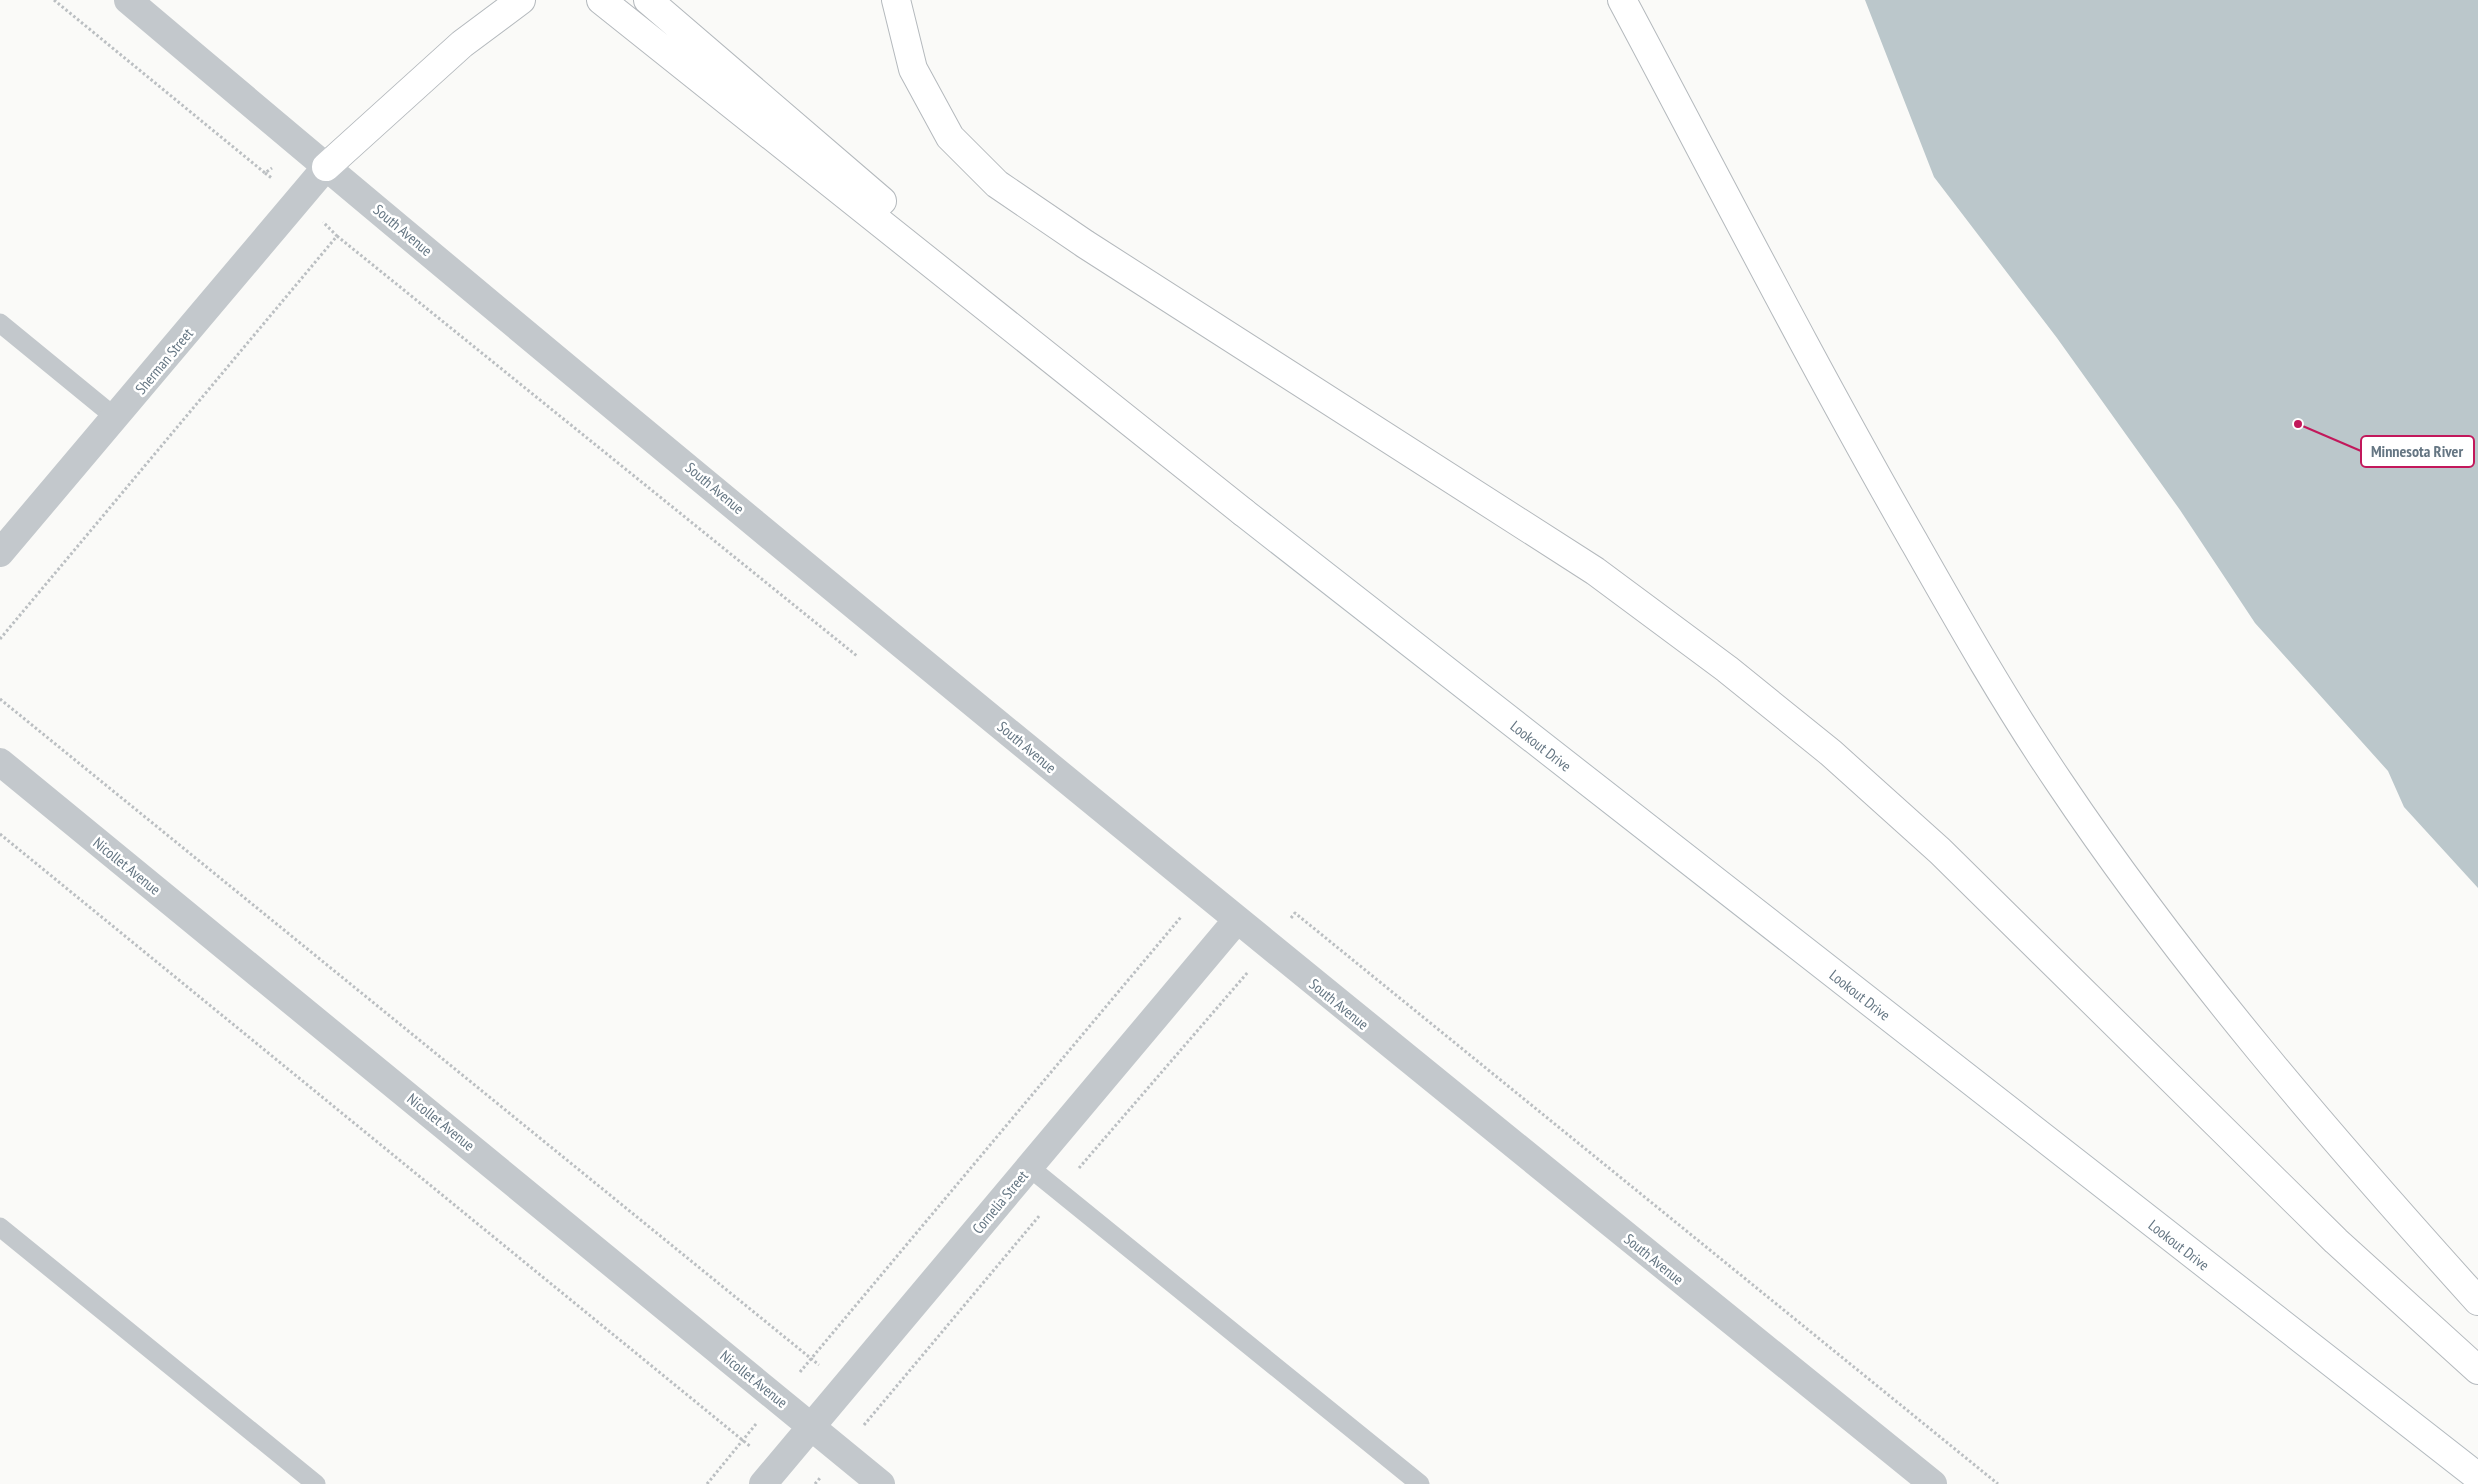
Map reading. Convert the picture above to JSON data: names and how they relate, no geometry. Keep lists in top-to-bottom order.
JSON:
{
  "streets": {
    "main road": ["Lookout Drive"],
    "street": [
      "South Avenue",
      "Sherman Street",
      "Nicollet Avenue",
      "Cornelia Street"
    ]
  },
  "crossings": [
    ["South Avenue", "Sherman Street"],
    ["South Avenue", "Cornelia Street"],
    ["Nicollet Avenue", "Cornelia Street"]
  ],
  "places": ["Minnesota River"]
}
